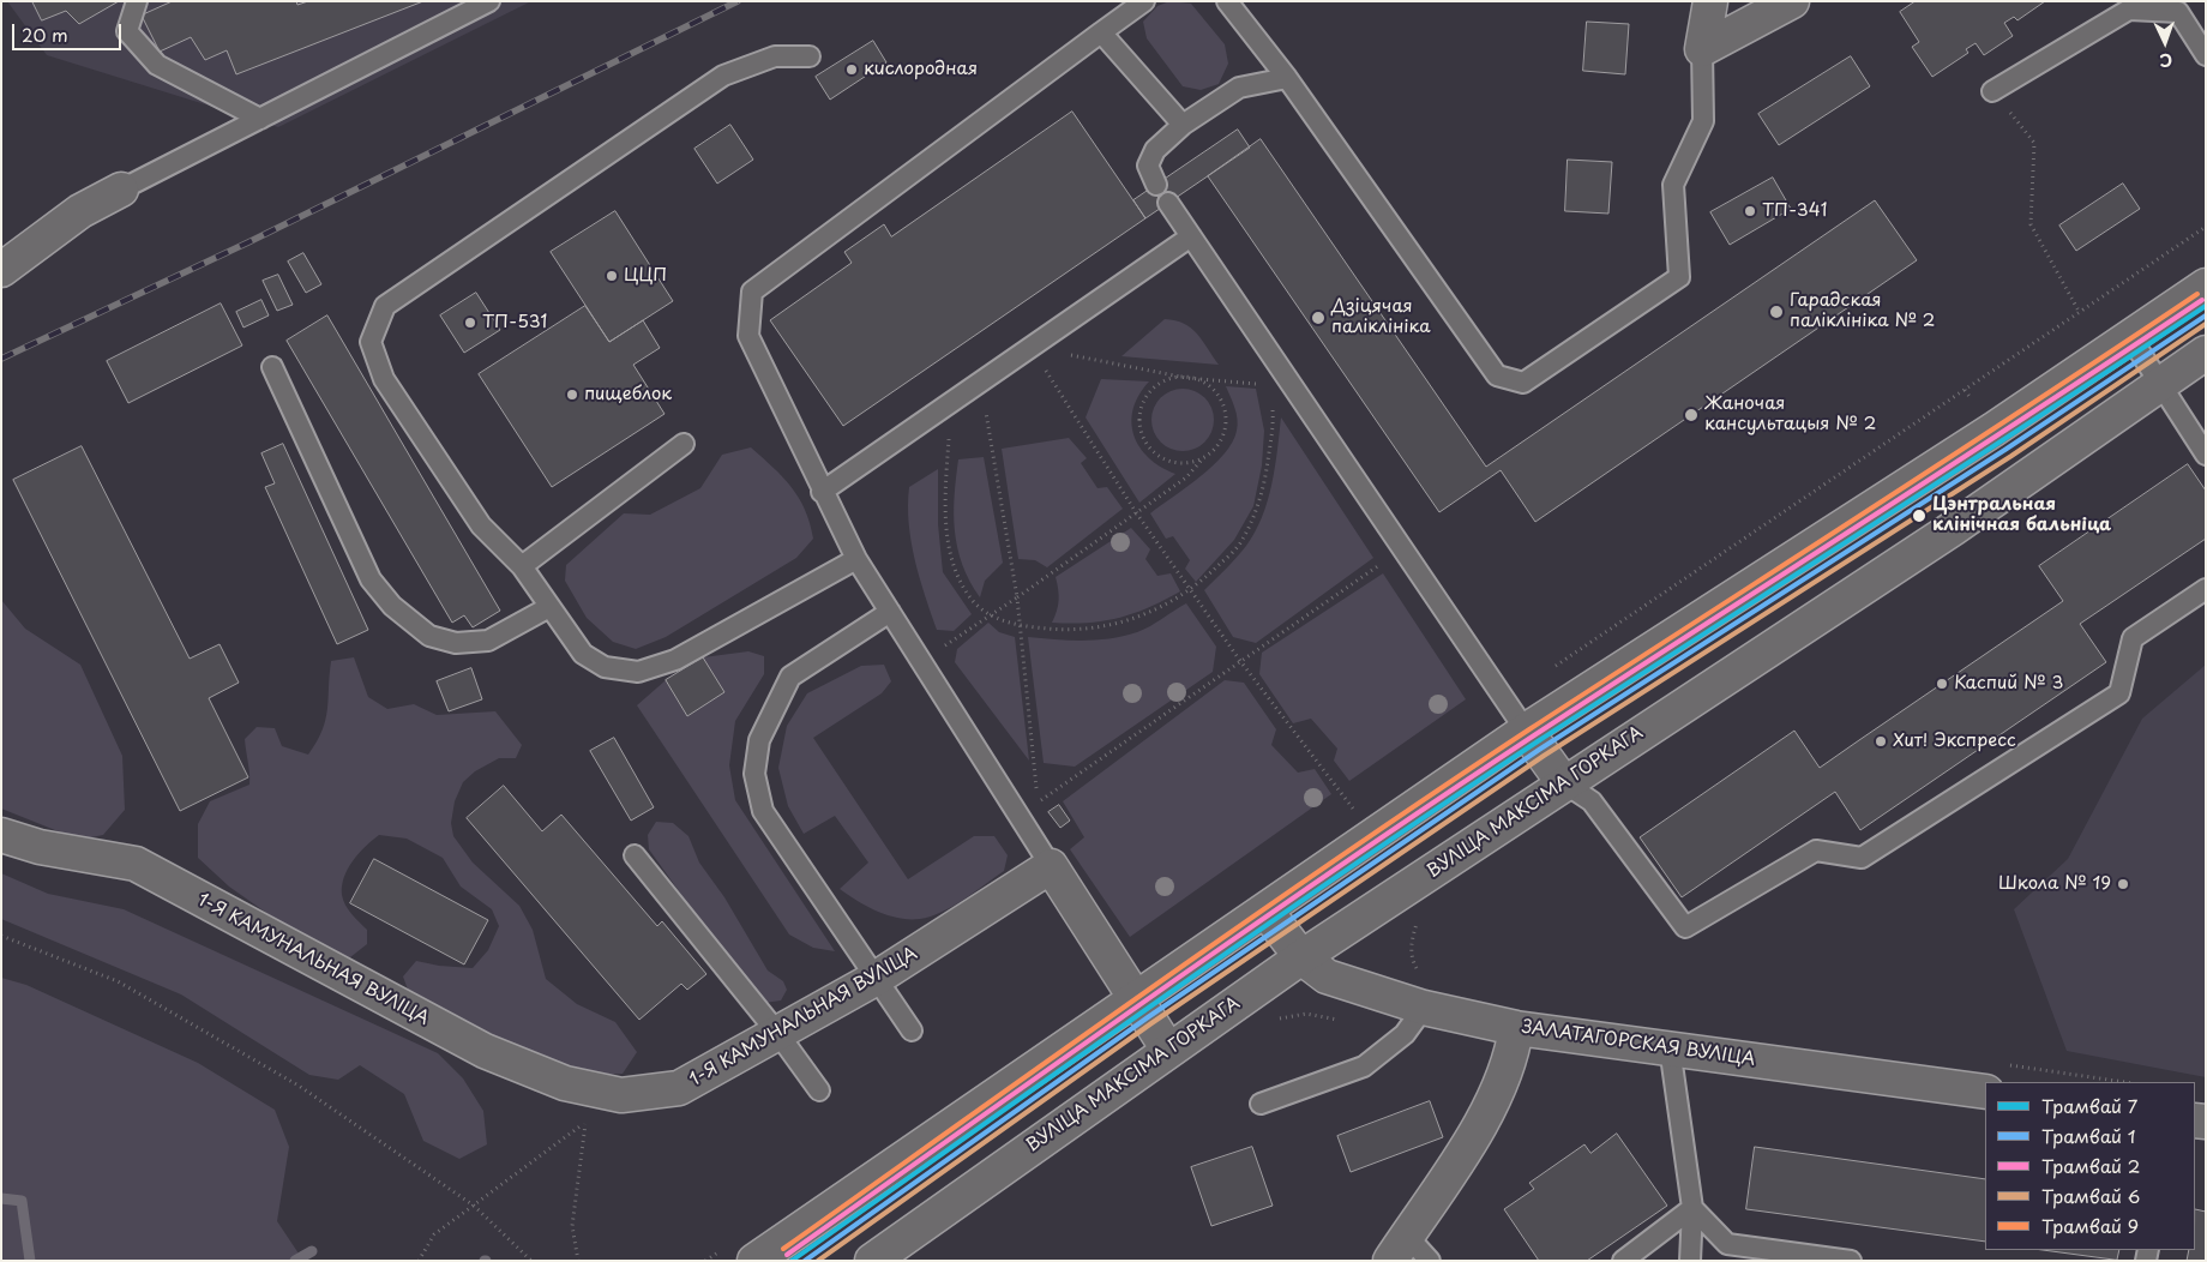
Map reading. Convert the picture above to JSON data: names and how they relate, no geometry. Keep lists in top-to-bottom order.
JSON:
{
  "streets": {
    "main road": ["ВУЛІЦА МАКСІМА ГОРКАГА", "1-Я КАМУНАЛЬНАЯ ВУЛІЦА", "ЗАЛАТАГОРСКАЯ ВУЛІЦА"]
  },
  "crossings": [
    ["ВУЛІЦА МАКСІМА ГОРКАГА", "ЗАЛАТАГОРСКАЯ ВУЛІЦА"]
  ],
  "places": [
    "кислородная",
    "ТП-341",
    "ЦЦП",
    "Гарадская паліклініка № 2",
    "Дзіцячая паліклініка",
    "ТП-531",
    "пищеблок",
    "Жаночая кансультацыя № 2",
    "Цэнтральная клінічная бальніца",
    "Каспий № 3",
    "Хит! Экспресс",
    "Школа № 19"
  ],
  "lines": [
    "tram line 9",
    "tram line 2",
    "tram line 7",
    "tram line 1",
    "tram line 6"
  ],
  "legend": [
    "Трамвай 7",
    "Трамвай 1",
    "Трамвай 2",
    "Трамвай 6",
    "Трамвай 9"
  ],
  "scale_bar": "20 m",
  "north": "bottom"
}
